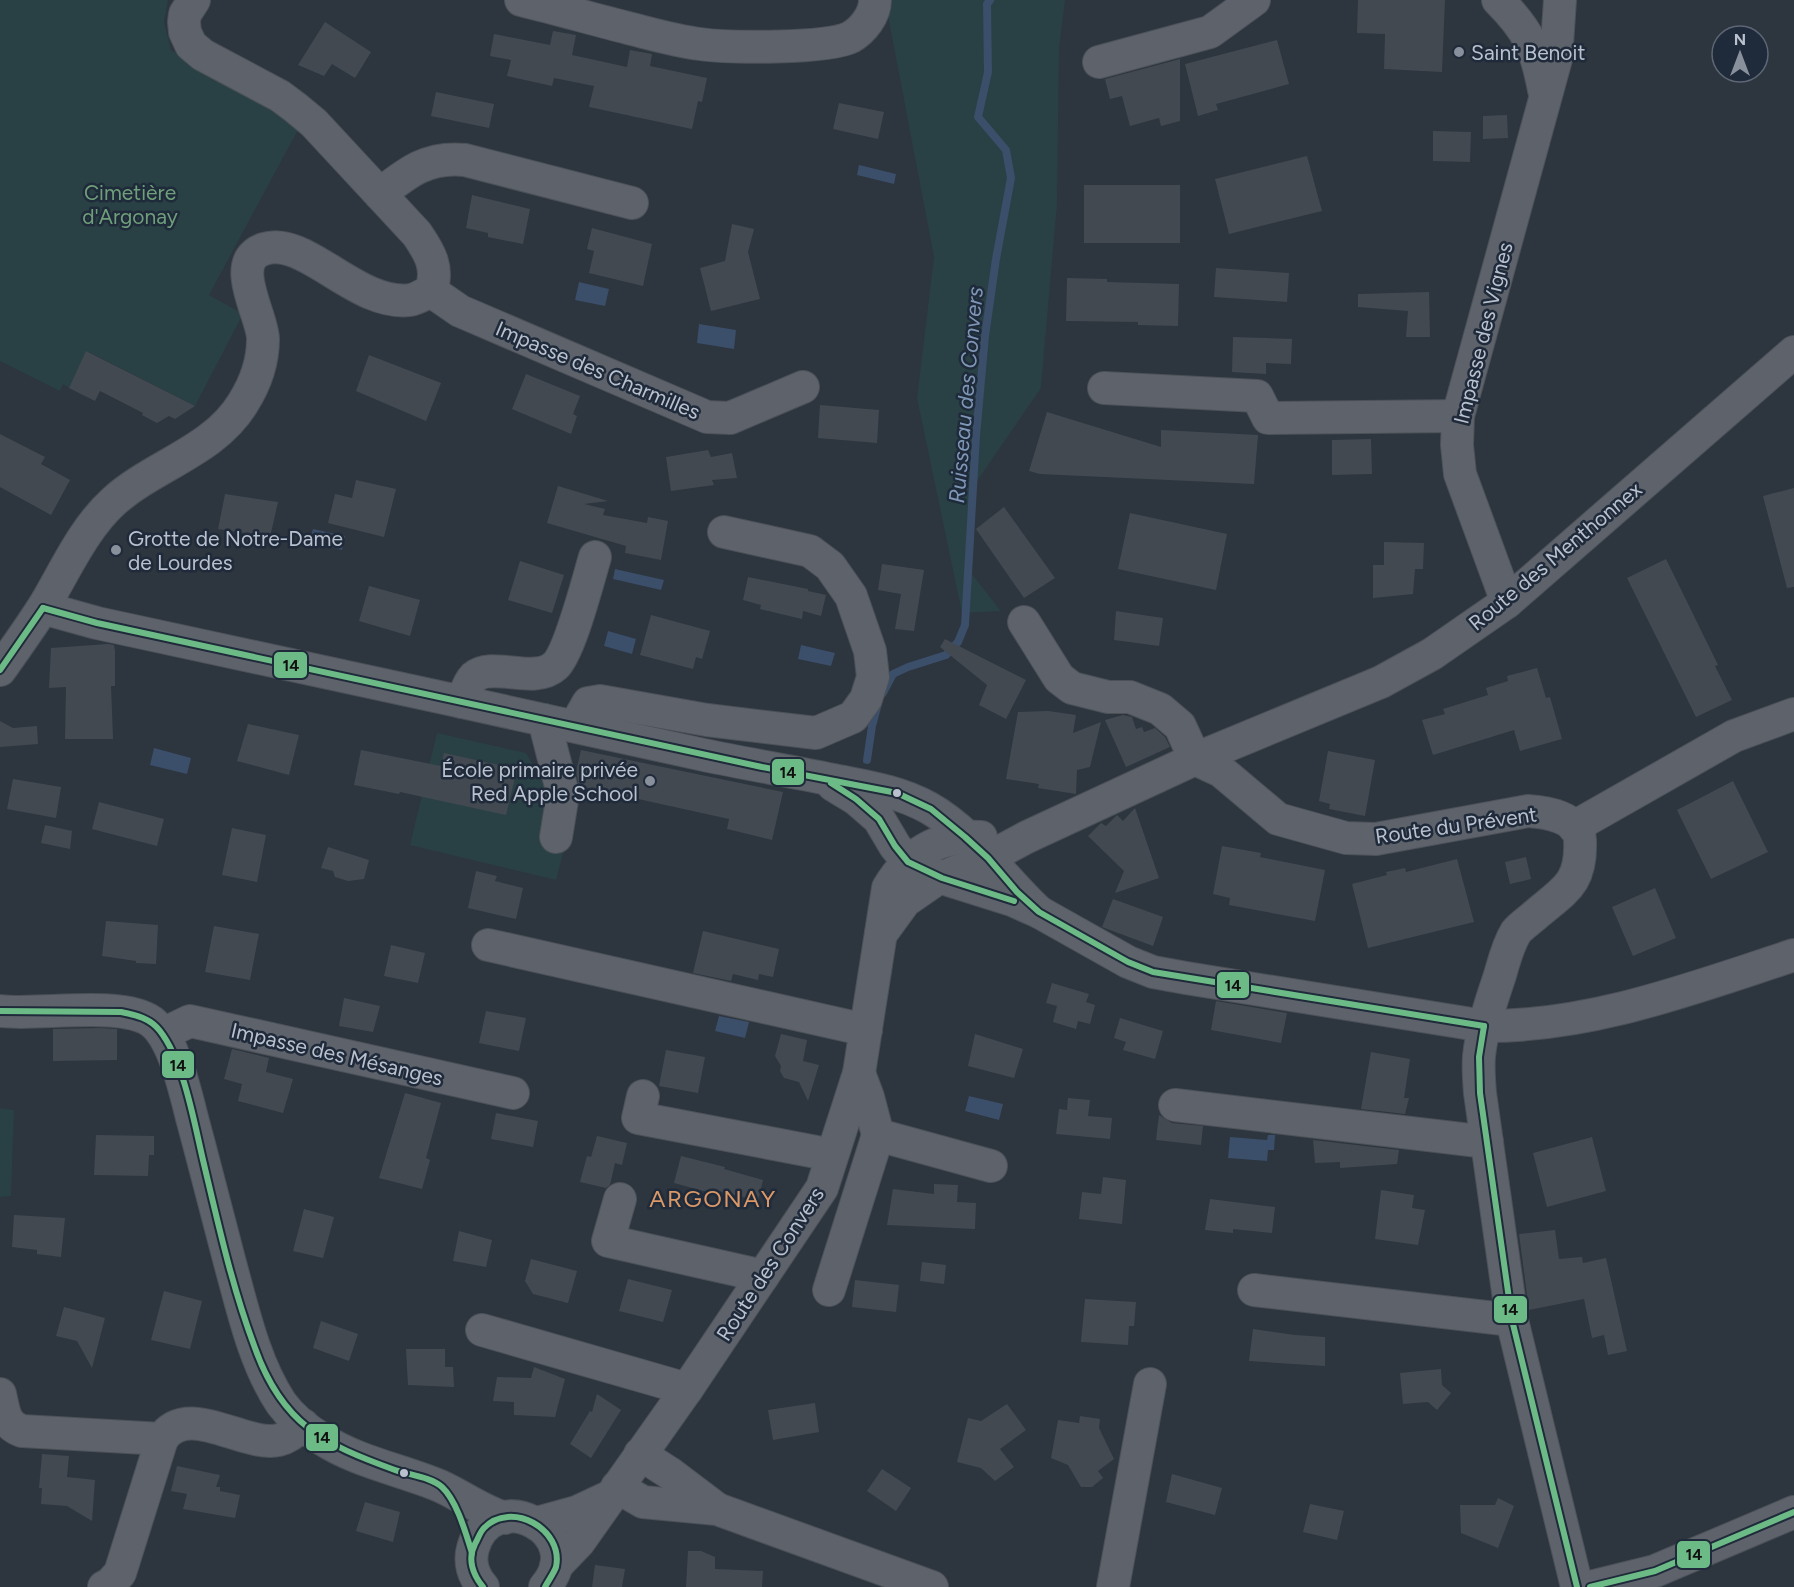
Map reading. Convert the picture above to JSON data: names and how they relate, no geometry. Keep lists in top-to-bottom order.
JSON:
{
  "streets": {
    "street": [
      "Impasse des Vignes",
      "Impasse des Charmilles",
      "Route des Menthonnex",
      "Route du Prévent",
      "Impasse des Mésanges",
      "Route des Convers"
    ]
  },
  "crossings": [
    ["Impasse des Vignes", "Route des Menthonnex"],
    ["Route des Menthonnex", "Route du Prévent"],
    ["Route des Menthonnex", "Route des Convers"]
  ],
  "districts": ["ARGONAY"],
  "water": ["Ruisseau des Convers"],
  "parks": ["Cimetière d'Argonay"],
  "places": ["Saint Benoit", "Grotte de Notre-Dame de Lourdes", "École primaire privée Red Apple School"],
  "lines": ["transit line 14"],
  "north": "top"
}
